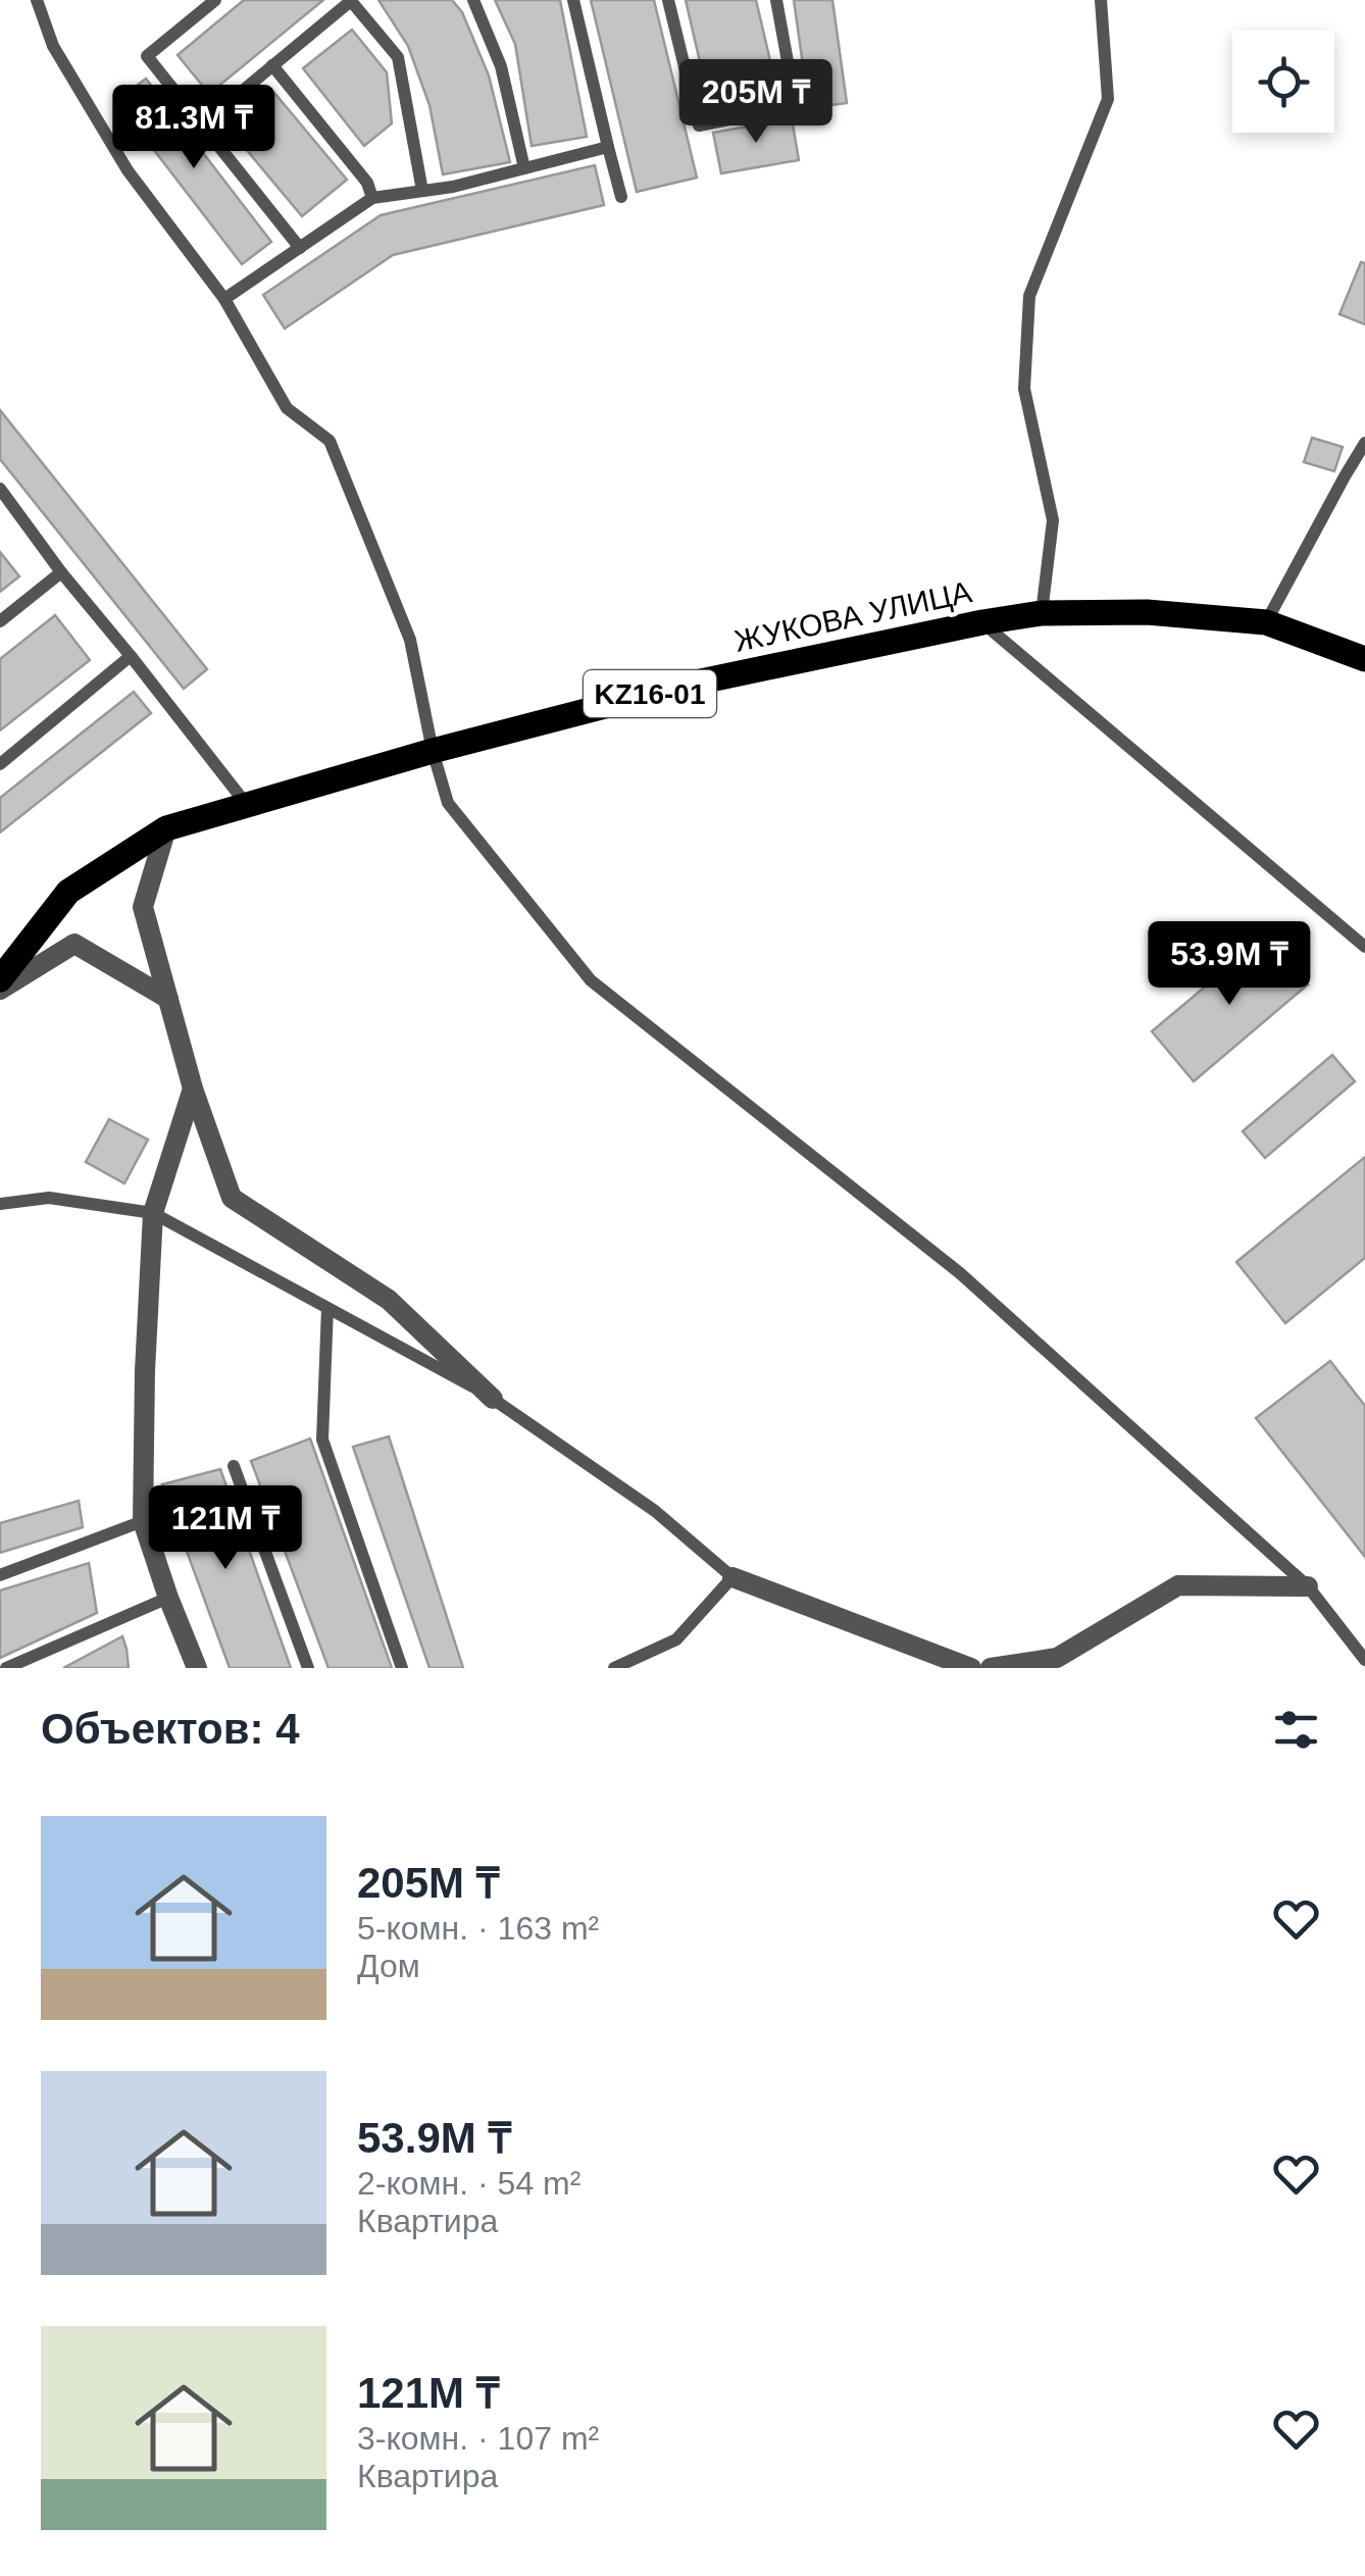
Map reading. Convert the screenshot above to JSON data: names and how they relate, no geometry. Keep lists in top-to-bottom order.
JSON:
{
  "streets": {
    "main road": ["ЖУКОВА УЛИЦА", "KZ16-01"]
  },
  "page": {
    "price": [
      "205M ₸",
      "81.3M ₸",
      "53.9M ₸",
      "121M ₸"
    ],
    "heading": "Объектов: 4",
    "list": [
      {
        "name": "205M ₸",
        "note": "5-комн. · 163 m² · Дом"
      },
      {
        "name": "53.9M ₸",
        "note": "2-комн. · 54 m² · Квартира"
      },
      {
        "name": "121M ₸",
        "note": "3-комн. · 107 m² · Квартира"
      }
    ]
  }
}
